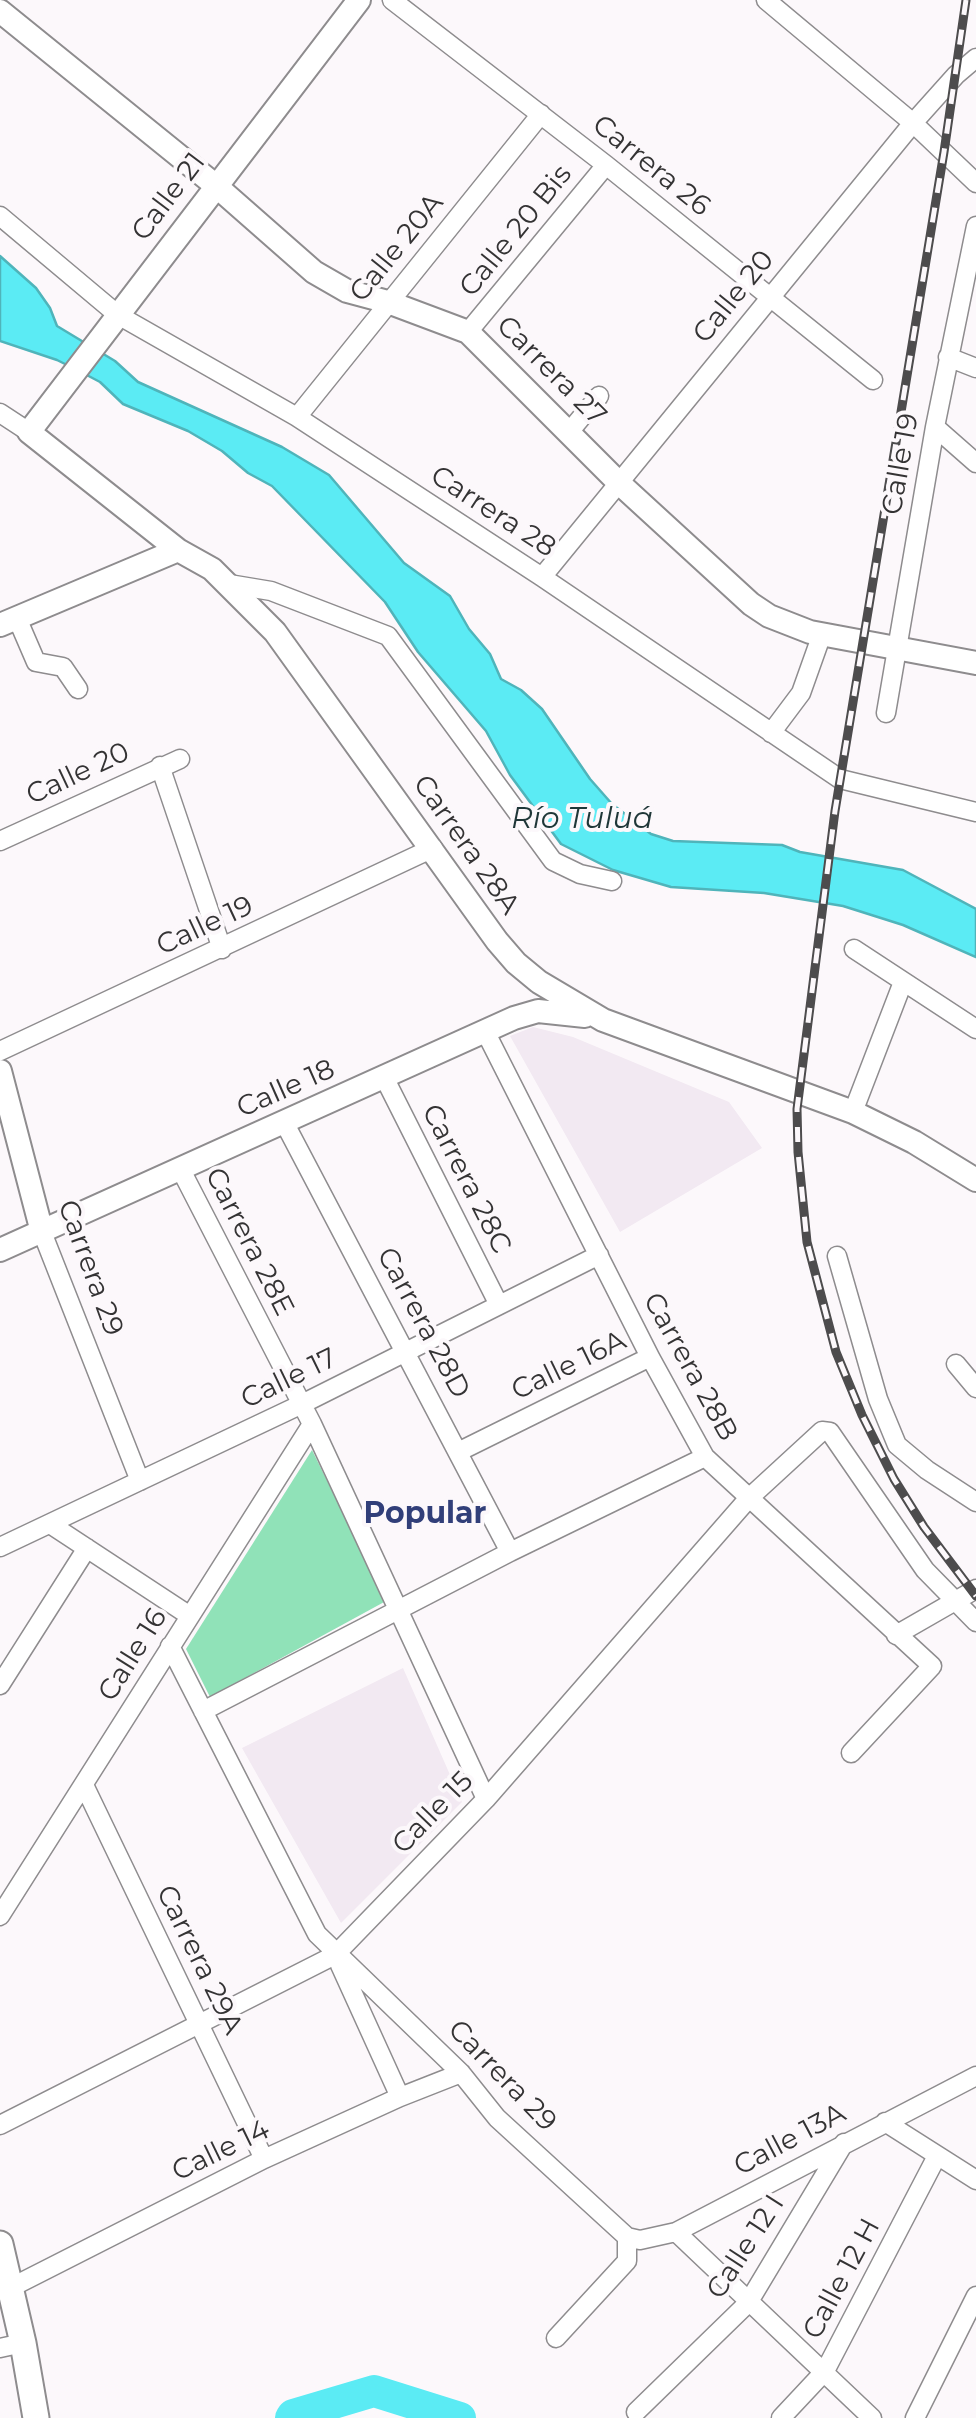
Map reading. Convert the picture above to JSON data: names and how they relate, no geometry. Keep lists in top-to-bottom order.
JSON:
{
  "streets": {
    "street": [
      "Carrera 26",
      "Calle 21",
      "Calle 20 Bis",
      "Calle 20A",
      "Calle 20",
      "Carrera 27",
      "Calle 19",
      "Carrera 28",
      "Carrera 28A",
      "Calle 18",
      "Carrera 28C",
      "Carrera 28E",
      "Carrera 29",
      "Carrera 28D",
      "Calle 16A",
      "Carrera 28B",
      "Calle 17",
      "Calle 16",
      "Calle 15",
      "Carrera 29A",
      "Calle 13A",
      "Calle 14",
      "Calle 12 I",
      "Calle 12 H"
    ]
  },
  "crossings": [
    ["Carrera 26", "Calle 20 Bis"],
    ["Carrera 26", "Calle 20A"],
    ["Carrera 26", "Calle 20"],
    ["Calle 21", "Carrera 27"],
    ["Calle 21", "Carrera 28"],
    ["Calle 21", "Carrera 28A"],
    ["Calle 20 Bis", "Carrera 27"],
    ["Calle 20A", "Carrera 27"],
    ["Calle 20A", "Carrera 28"],
    ["Calle 20", "Carrera 27"],
    ["Calle 20", "Carrera 28"],
    ["Carrera 27", "Calle 19"],
    ["Calle 19", "Carrera 28A"],
    ["Carrera 28A", "Calle 18"],
    ["Calle 18", "Carrera 28C"],
    ["Calle 18", "Carrera 28E"],
    ["Calle 18", "Carrera 29"],
    ["Calle 18", "Carrera 28D"],
    ["Calle 18", "Carrera 28B"],
    ["Carrera 28C", "Calle 17"],
    ["Carrera 28E", "Calle 17"],
    ["Carrera 28E", "Calle 16"],
    ["Carrera 28E", "Calle 15"],
    ["Carrera 29", "Calle 17"],
    ["Carrera 29", "Calle 16"],
    ["Carrera 29", "Calle 15"],
    ["Carrera 29", "Calle 13A"],
    ["Carrera 29", "Calle 14"],
    ["Carrera 28D", "Calle 16A"],
    ["Carrera 28D", "Calle 17"],
    ["Calle 16A", "Carrera 28B"],
    ["Carrera 28B", "Calle 17"],
    ["Carrera 28B", "Calle 15"],
    ["Calle 16", "Carrera 29A"],
    ["Calle 15", "Carrera 29A"],
    ["Carrera 29A", "Calle 14"],
    ["Calle 13A", "Calle 12 I"]
  ],
  "districts": ["Popular"],
  "water": ["Río Tuluá"]
}
